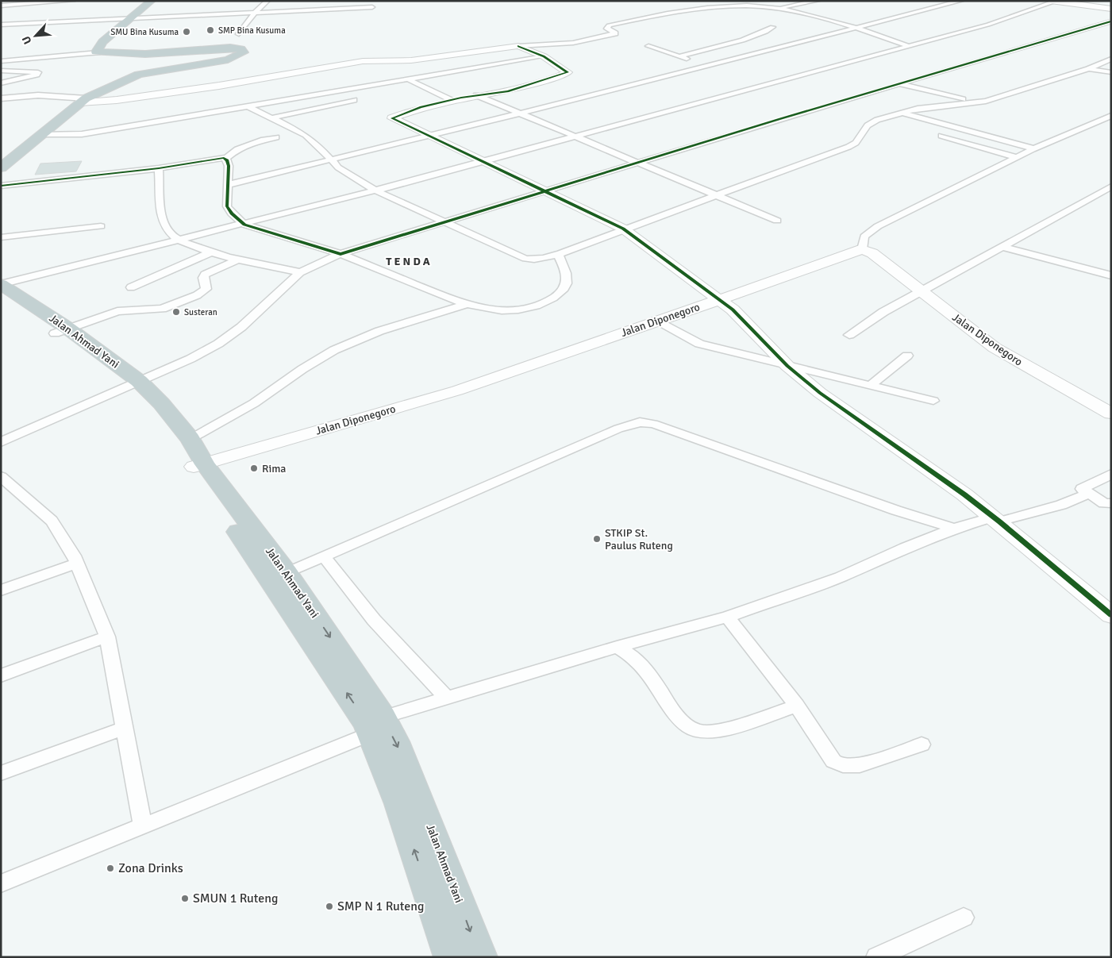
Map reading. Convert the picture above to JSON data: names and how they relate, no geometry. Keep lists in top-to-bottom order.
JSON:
{
  "streets": {
    "highway": ["Jalan Ahmad Yani"],
    "street": ["Jalan Diponegoro"]
  },
  "crossings": [
    ["Jalan Diponegoro", "Jalan Ahmad Yani"]
  ],
  "districts": ["T E N D A"],
  "places": [
    "SMP Bina Kusuma",
    "SMU Bina Kusuma",
    "Susteran",
    "Rima",
    "STKIP St. Paulus Ruteng",
    "Zona Drinks",
    "SMUN 1 Ruteng",
    "SMP N 1 Ruteng"
  ],
  "north": "bottom left"
}
